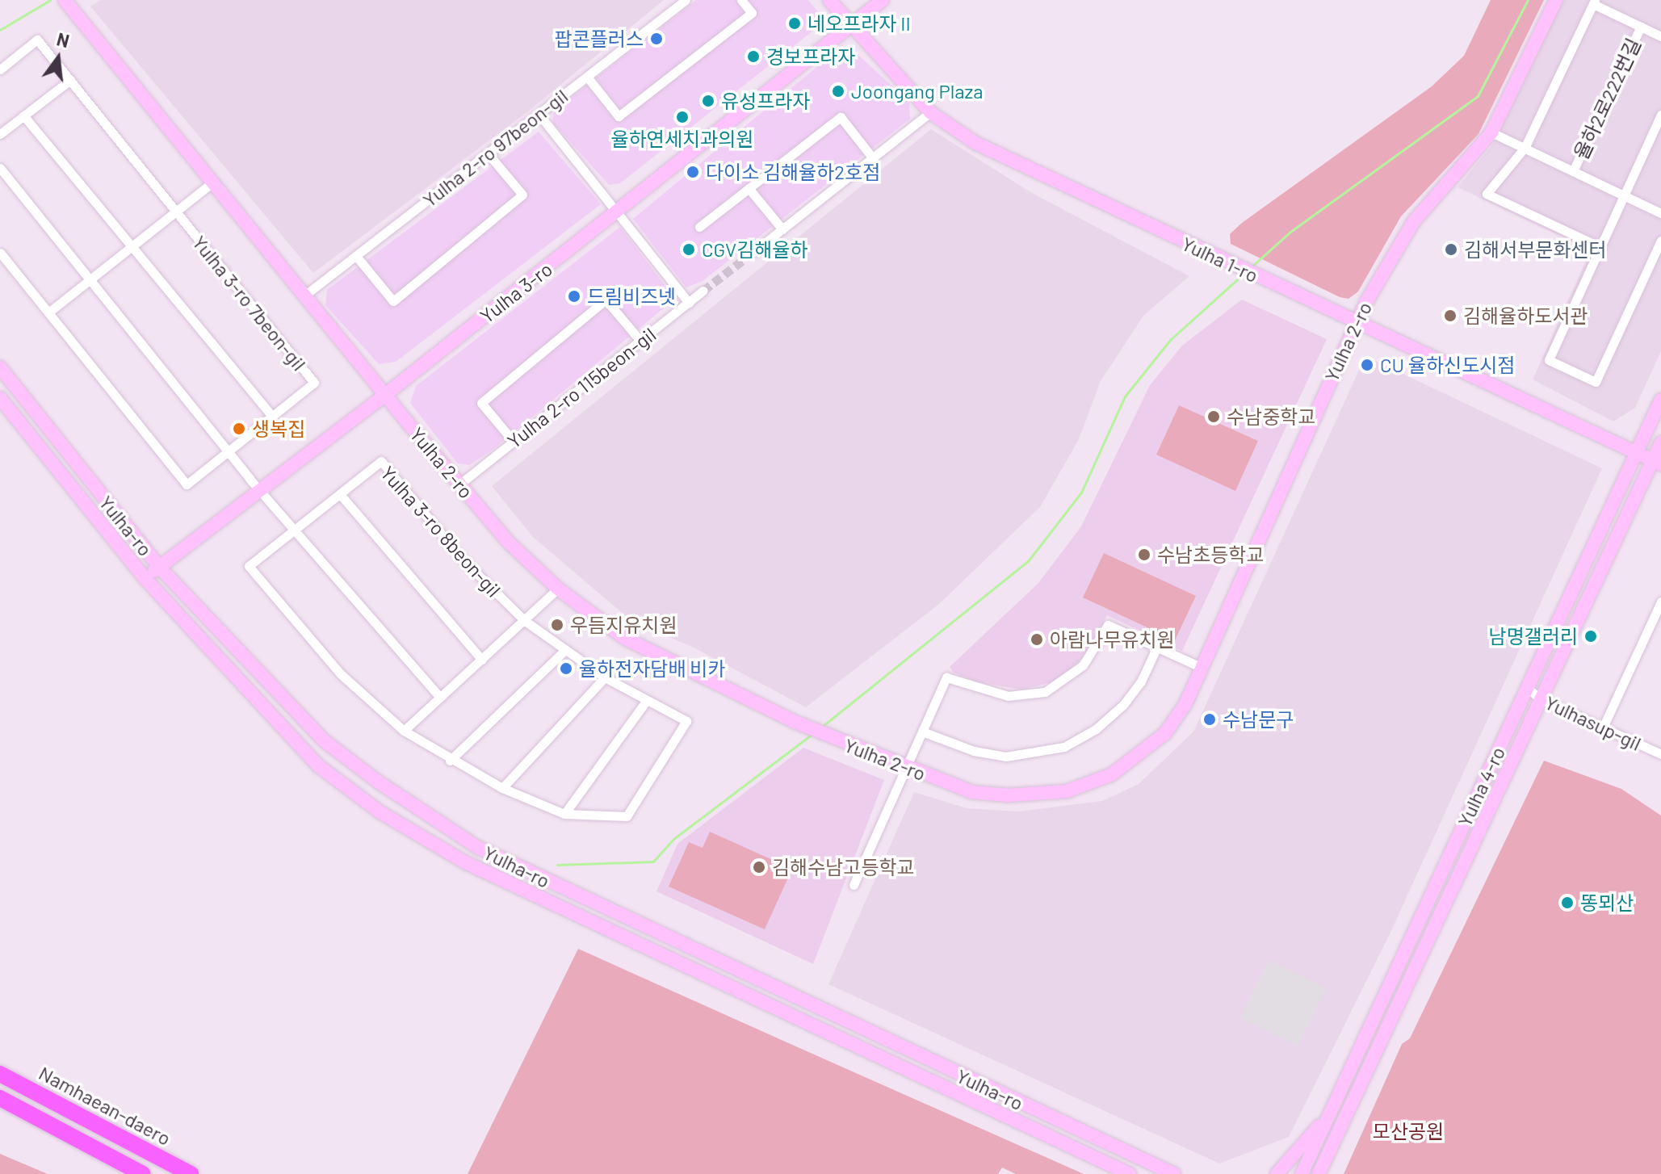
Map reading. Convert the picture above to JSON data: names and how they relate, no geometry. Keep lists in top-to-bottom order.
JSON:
{
  "streets": {
    "highway": ["Namhaean-daero"],
    "main road": [
      "Yulha 1-ro",
      "Yulha 3-ro",
      "Yulha 2-ro",
      "Yulha-ro",
      "Yulha 4-ro"
    ],
    "street": [
      "율하2로222번길",
      "Yulha 2-ro 97beon-gil",
      "Yulha 3-ro 7beon-gil",
      "Yulha 2-ro 115beon-gil",
      "Yulha 3-ro 8beon-gil",
      "Yulhasup-gil"
    ]
  },
  "crossings": [
    ["율하2로222번길", "Yulha 2-ro"],
    ["Yulha 2-ro 97beon-gil", "Yulha 2-ro"],
    ["Yulha 1-ro", "Yulha 3-ro"],
    ["Yulha 1-ro", "Yulha 2-ro"],
    ["Yulha 1-ro", "Yulha 4-ro"],
    ["Yulha 3-ro", "Yulha 2-ro"],
    ["Yulha 3-ro", "Yulha-ro"],
    ["Yulha 2-ro", "Yulha 2-ro 115beon-gil"],
    ["Yulhasup-gil", "Yulha 4-ro"]
  ],
  "parks": ["모산공원"],
  "places": [
    "네오프라자 II",
    "팝콘플러스",
    "경보프라자",
    "Joongang Plaza",
    "유성프라자",
    "율하연세치과의원",
    "다이소 김해율하2호점",
    "CGV김해율하",
    "김해서부문화센터",
    "드림비즈넷",
    "김해율하도서관",
    "CU 율하신도시점",
    "수남중학교",
    "생복집",
    "수남초등학교",
    "우듬지유치원",
    "남명갤러리",
    "아람나무유치원",
    "율하전자담배 비카",
    "수남문구",
    "김해수남고등학교",
    "똥뫼산"
  ],
  "north": "top"
}
